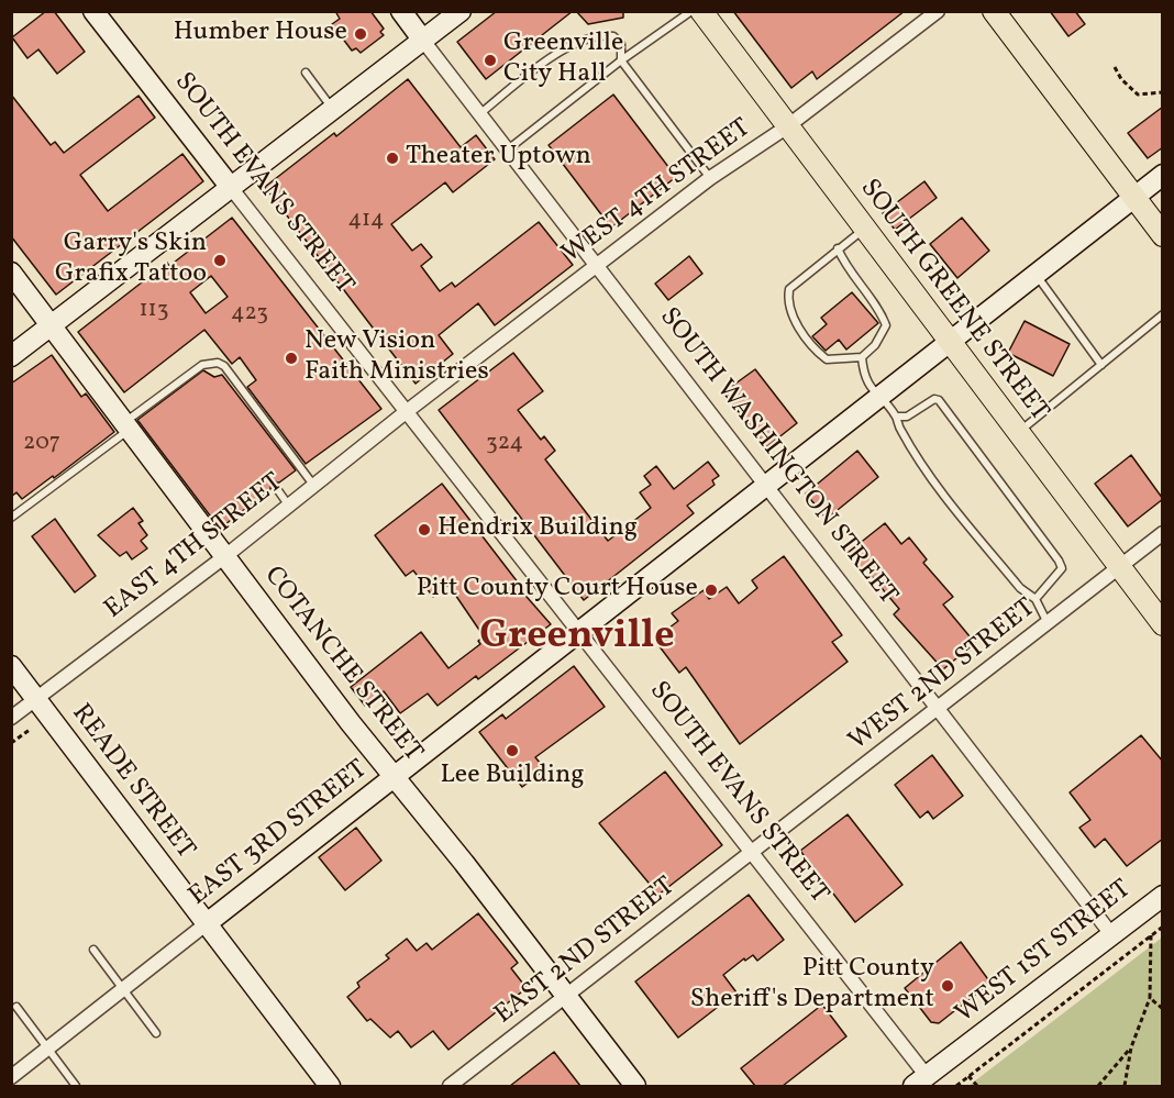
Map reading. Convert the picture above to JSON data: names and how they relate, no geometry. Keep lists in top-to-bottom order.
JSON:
{
  "streets": {
    "main road": ["SOUTH GREENE STREET"],
    "street": [
      "SOUTH EVANS STREET",
      "WEST 4TH STREET",
      "SOUTH WASHINGTON STREET",
      "EAST 4TH STREET",
      "COTANCHE STREET",
      "WEST 2ND STREET",
      "READE STREET",
      "EAST 3RD STREET",
      "EAST 2ND STREET",
      "WEST 1ST STREET"
    ]
  },
  "crossings": [
    ["SOUTH EVANS STREET", "WEST 4TH STREET"],
    ["SOUTH EVANS STREET", "EAST 4TH STREET"],
    ["SOUTH EVANS STREET", "WEST 2ND STREET"],
    ["SOUTH EVANS STREET", "EAST 3RD STREET"],
    ["SOUTH EVANS STREET", "EAST 2ND STREET"],
    ["SOUTH EVANS STREET", "WEST 1ST STREET"],
    ["WEST 4TH STREET", "SOUTH GREENE STREET"],
    ["WEST 4TH STREET", "SOUTH WASHINGTON STREET"],
    ["WEST 4TH STREET", "EAST 4TH STREET"],
    ["SOUTH GREENE STREET", "WEST 2ND STREET"],
    ["SOUTH GREENE STREET", "EAST 3RD STREET"],
    ["SOUTH WASHINGTON STREET", "WEST 2ND STREET"],
    ["SOUTH WASHINGTON STREET", "EAST 3RD STREET"],
    ["SOUTH WASHINGTON STREET", "WEST 1ST STREET"],
    ["EAST 4TH STREET", "COTANCHE STREET"],
    ["EAST 4TH STREET", "READE STREET"],
    ["COTANCHE STREET", "EAST 3RD STREET"],
    ["COTANCHE STREET", "EAST 2ND STREET"],
    ["WEST 2ND STREET", "EAST 2ND STREET"],
    ["READE STREET", "EAST 3RD STREET"]
  ],
  "districts": ["Greenville"],
  "places": [
    "Humber House",
    "Greenville City Hall",
    "Theater Uptown",
    "Garry's Skin Grafix Tattoo",
    "New Vision Faith Ministries",
    "Hendrix Building",
    "Pitt County Court House",
    "Lee Building",
    "Pitt County Sheriff's Department"
  ],
  "house_numbers": [
    "414",
    "113",
    "423",
    "207",
    "324"
  ]
}
